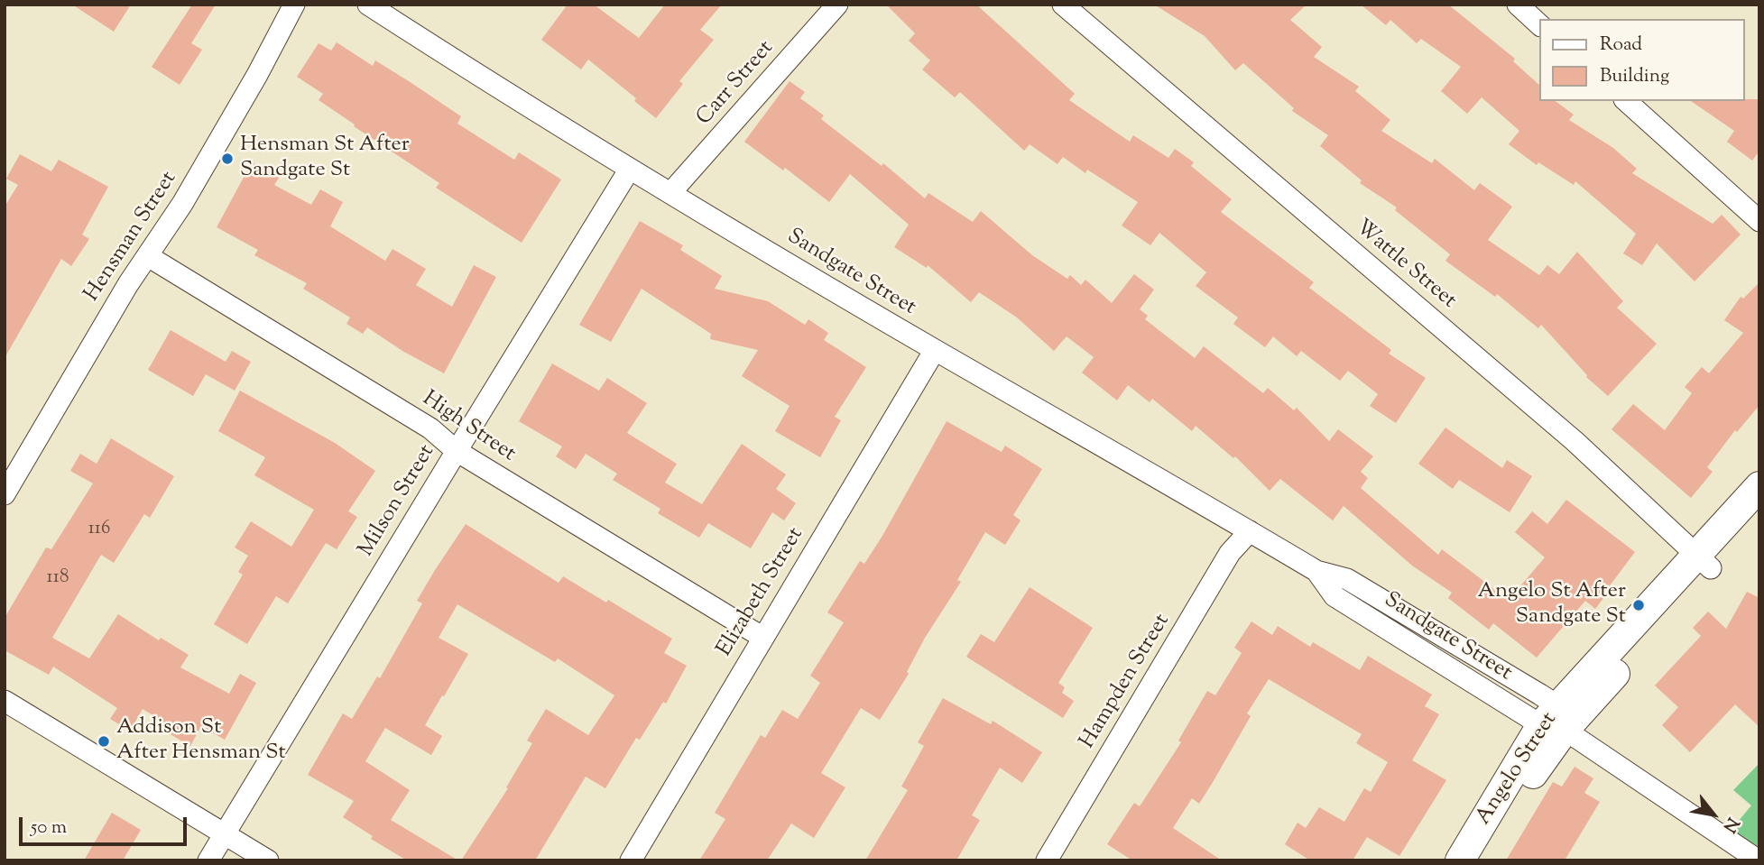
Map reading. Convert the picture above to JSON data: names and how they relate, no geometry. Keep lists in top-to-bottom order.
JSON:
{
  "streets": {
    "street": [
      "Carr Street",
      "Hensman Street",
      "Wattle Street",
      "Sandgate Street",
      "High Street",
      "Milson Street",
      "Elizabeth Street",
      "Hampden Street",
      "Angelo Street"
    ]
  },
  "crossings": [
    ["Carr Street", "Sandgate Street"],
    ["Hensman Street", "High Street"],
    ["Wattle Street", "Angelo Street"],
    ["Sandgate Street", "Milson Street"],
    ["Sandgate Street", "Elizabeth Street"],
    ["Sandgate Street", "Hampden Street"],
    ["Sandgate Street", "Angelo Street"],
    ["High Street", "Milson Street"],
    ["High Street", "Elizabeth Street"]
  ],
  "places": ["Hensman St After Sandgate St", "Angelo St After Sandgate St", "Addison St After Hensman St"],
  "house_numbers": ["116", "118"],
  "legend": ["Road", "Building"],
  "scale_bar": "50 m",
  "north": "bottom right"
}
